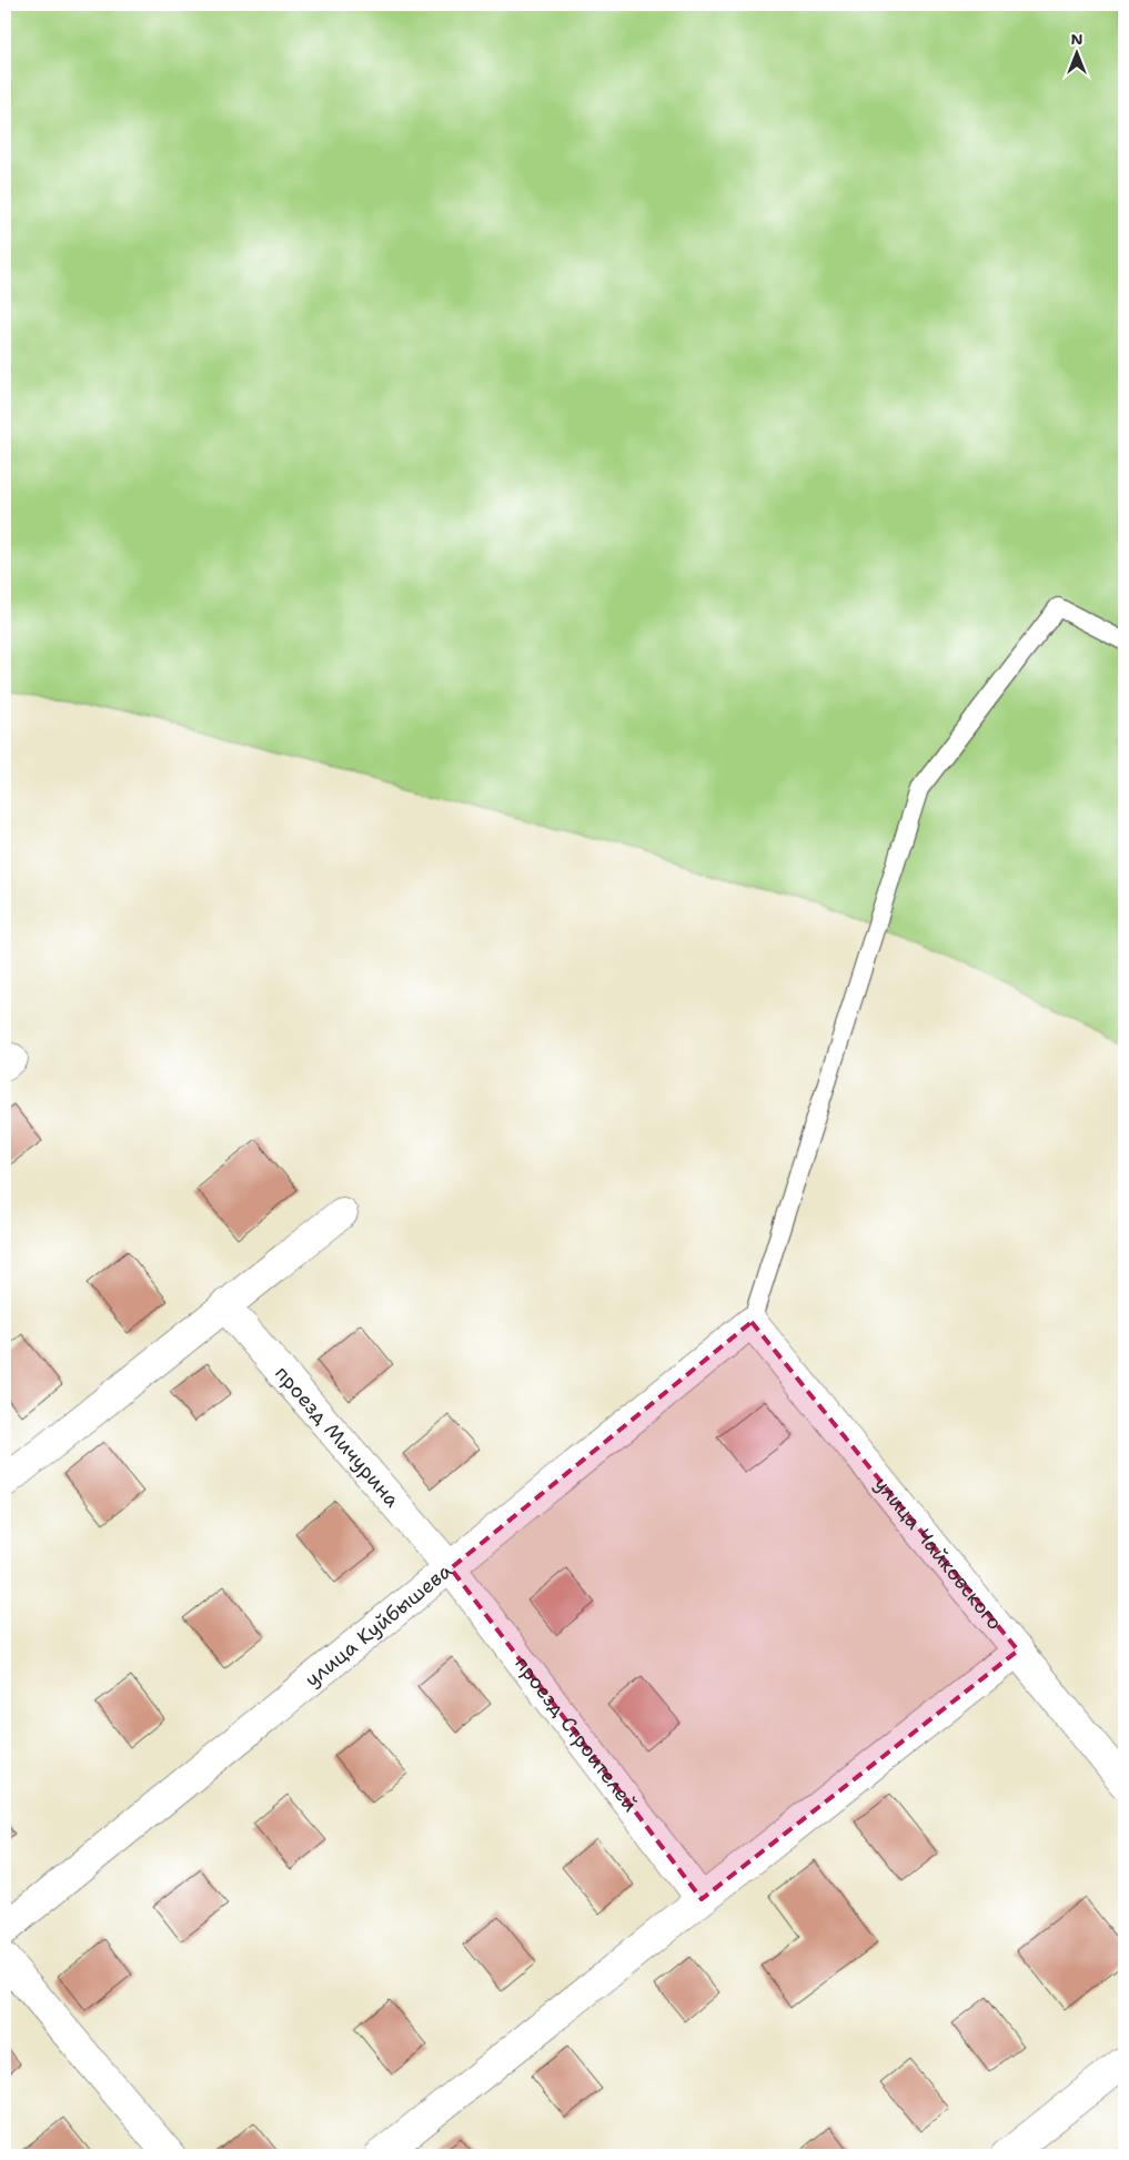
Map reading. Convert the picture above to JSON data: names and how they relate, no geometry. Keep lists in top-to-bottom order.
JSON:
{
  "streets": {
    "street": [
      "проезд Мичурина",
      "улица Чайковского",
      "улица Куйбышева",
      "проезд Строителей"
    ]
  },
  "crossings": [
    ["проезд Мичурина", "улица Куйбышева"],
    ["проезд Мичурина", "проезд Строителей"],
    ["улица Чайковского", "улица Куйбышева"],
    ["улица Куйбышева", "проезд Строителей"]
  ],
  "north": "top"
}
